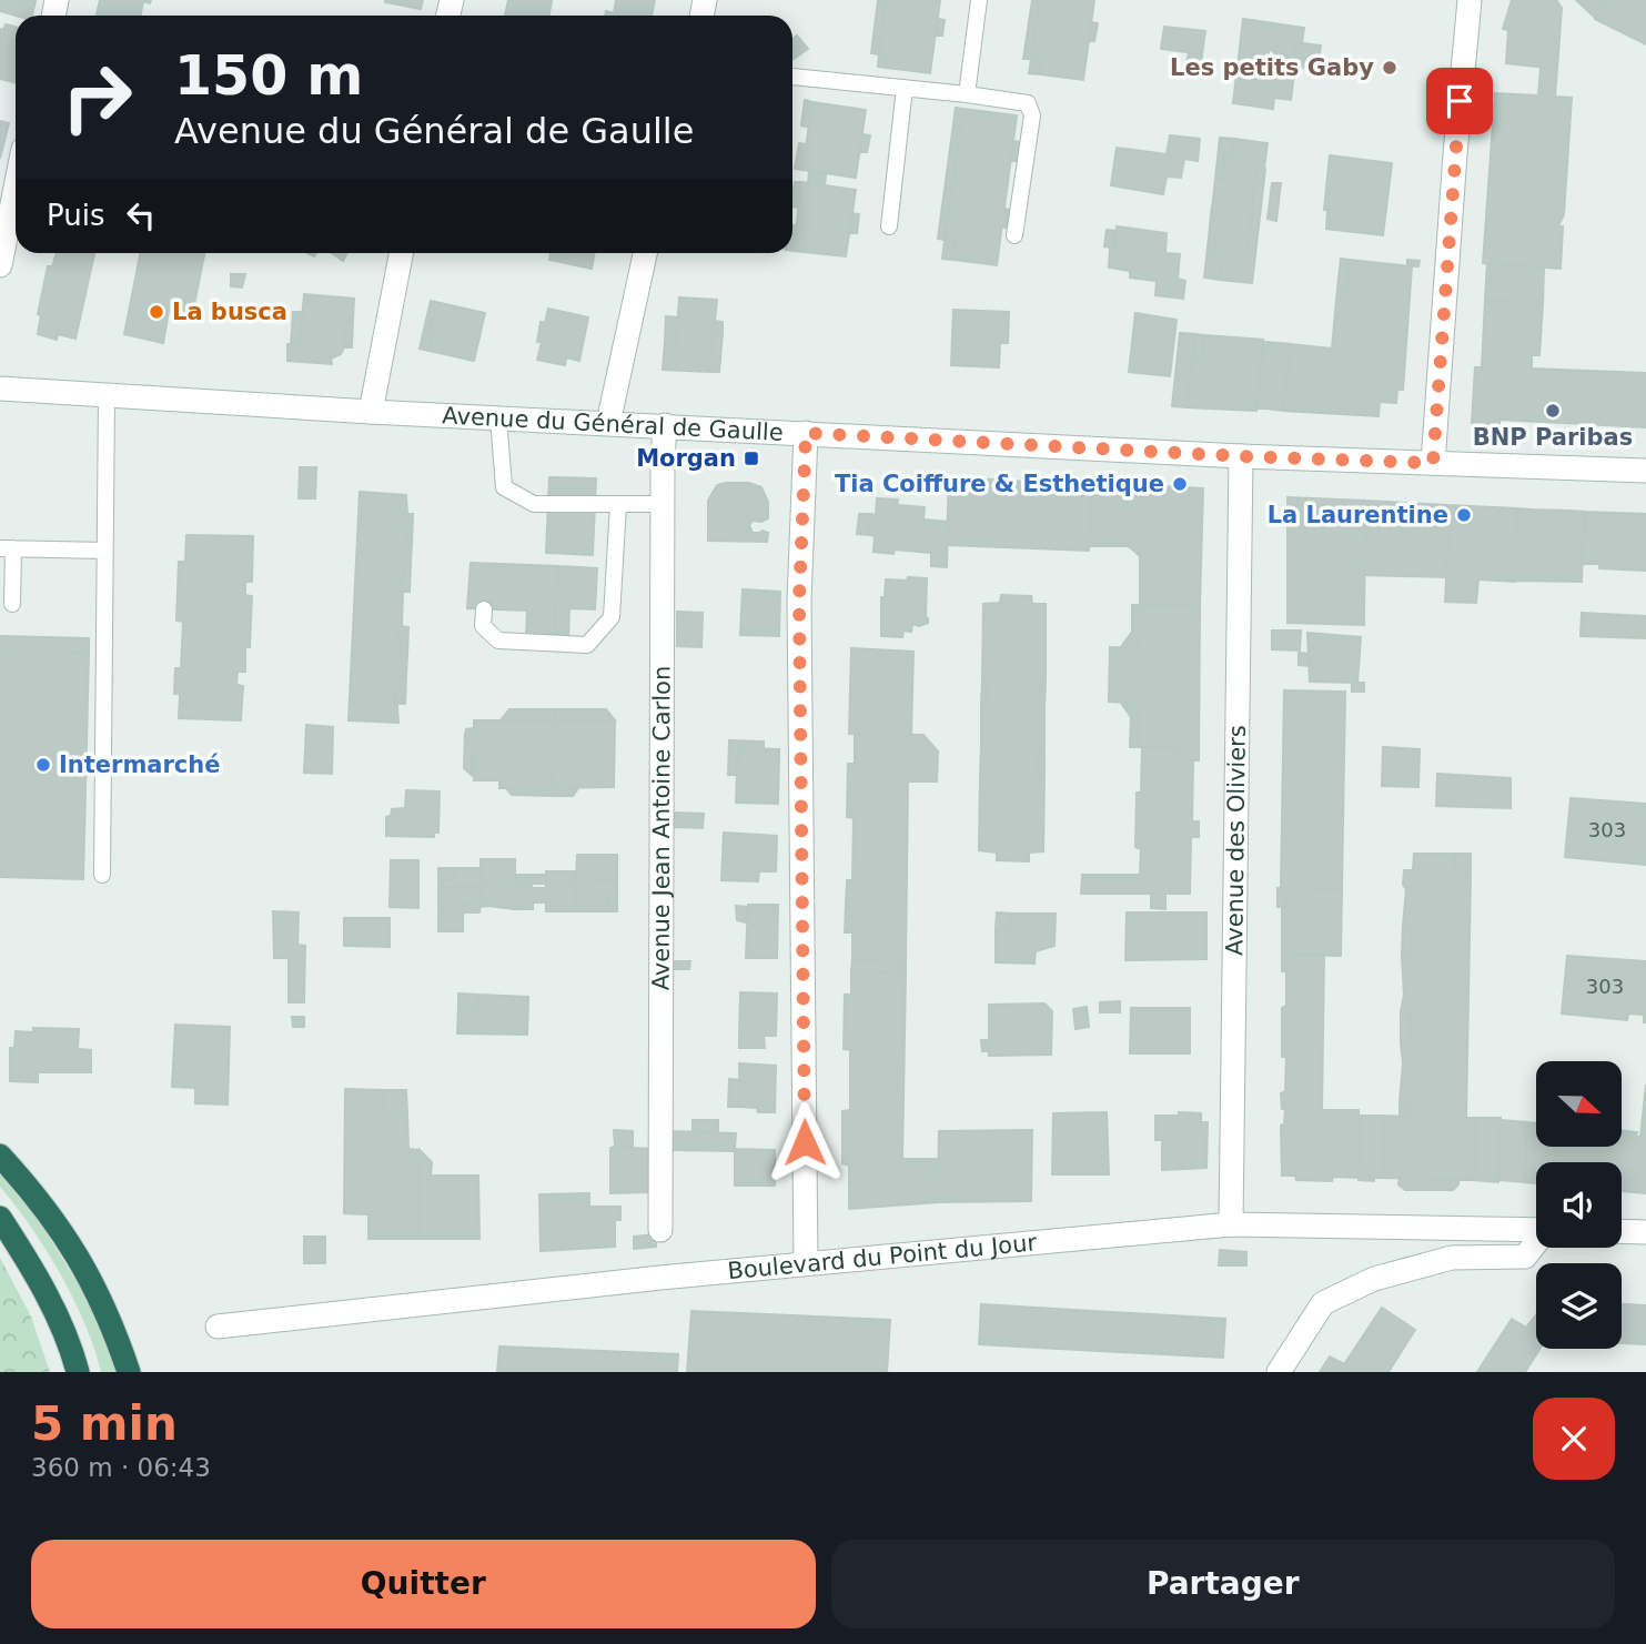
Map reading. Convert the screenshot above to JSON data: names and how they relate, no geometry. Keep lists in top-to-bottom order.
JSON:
{
  "streets": {
    "street": [
      "Avenue du Général de Gaulle",
      "Avenue Jean Antoine Carlon",
      "Avenue des Oliviers",
      "Boulevard du Point du Jour"
    ]
  },
  "crossings": [
    ["Avenue du Général de Gaulle", "Avenue Jean Antoine Carlon"],
    ["Avenue du Général de Gaulle", "Avenue des Oliviers"],
    ["Avenue des Oliviers", "Boulevard du Point du Jour"]
  ],
  "places": {
    "other": [
      "Les petits Gaby",
      "La busca",
      "BNP Paribas",
      "Tia Coiffure & Esthetique",
      "La Laurentine",
      "Intermarché"
    ],
    "transit": ["Morgan"]
  },
  "house_numbers": ["303", "303"],
  "north": "right",
  "page": {
    "turn": ["150 m", "Avenue du Général de Gaulle"],
    "then": "Puis",
    "heading": ["5 min", "360 m · 06:43"],
    "buttons": ["Quitter", "Partager"]
  }
}
